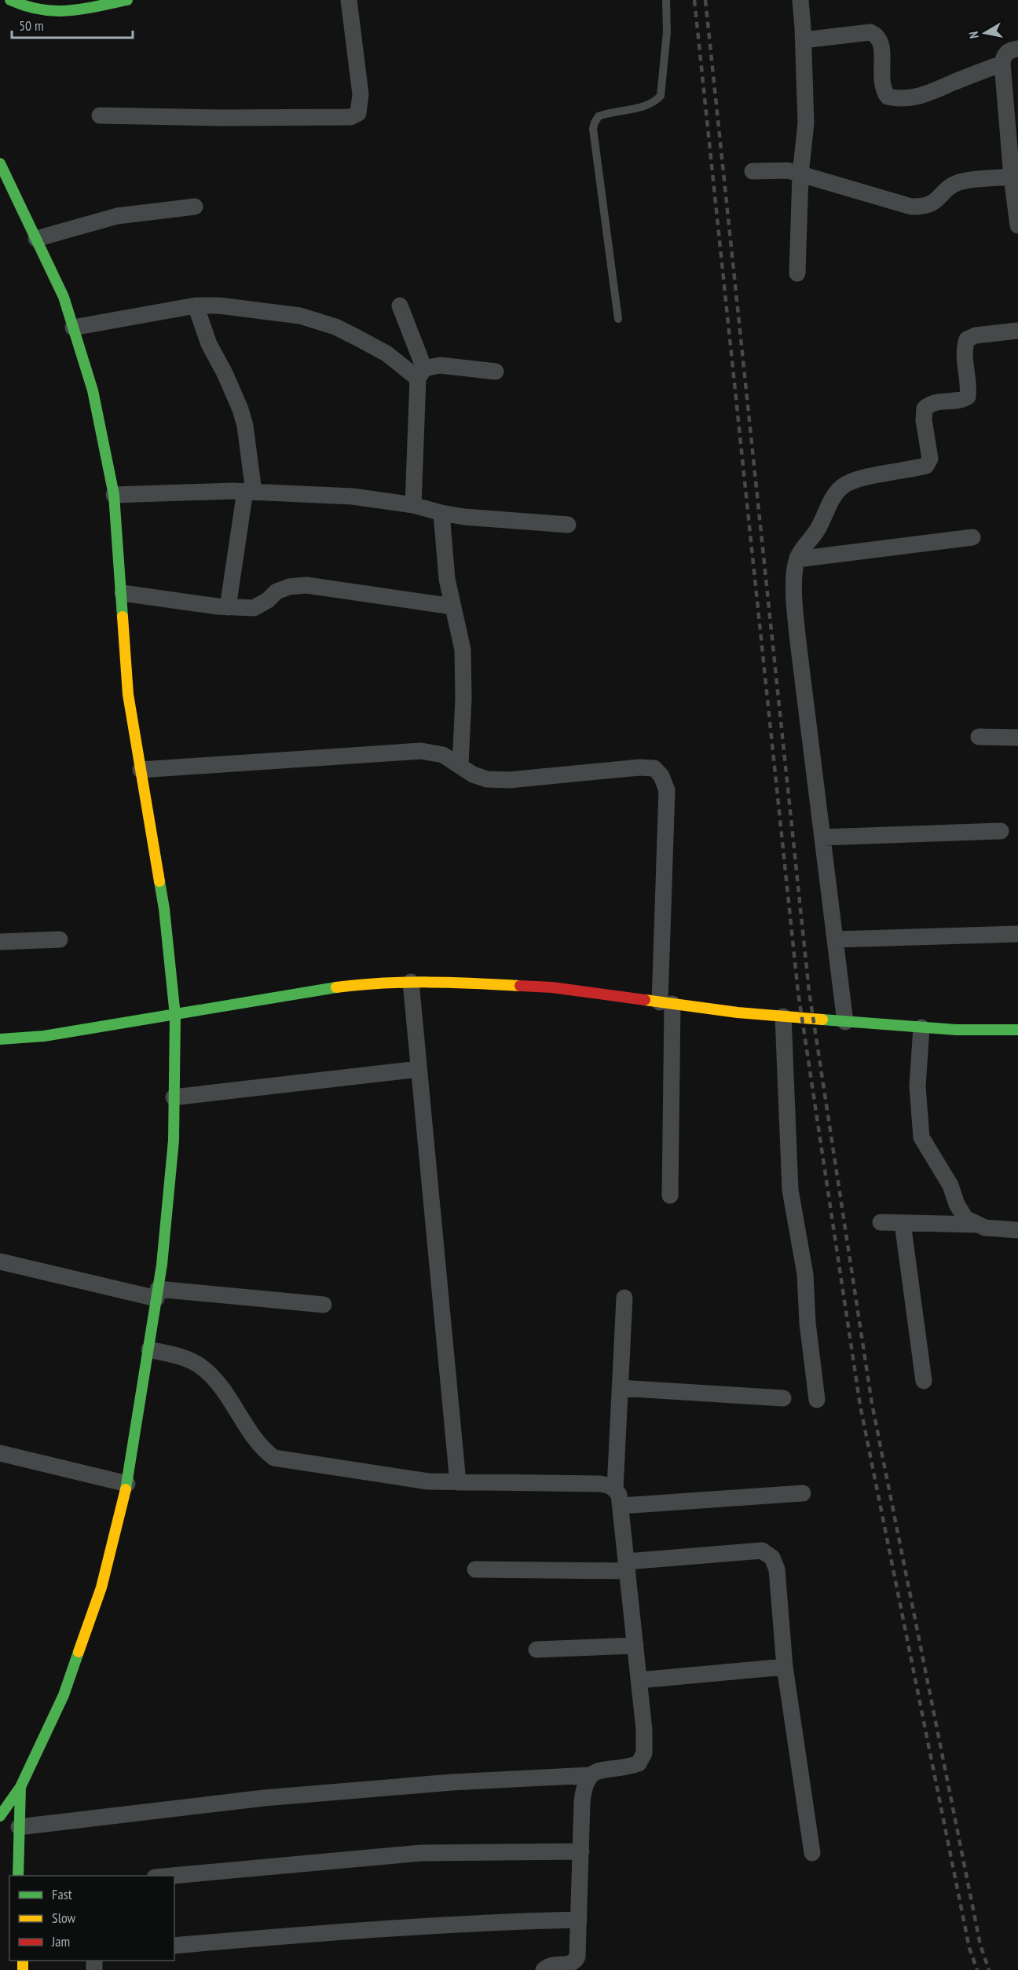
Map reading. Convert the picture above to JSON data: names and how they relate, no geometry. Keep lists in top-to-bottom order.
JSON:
{
  "legend": ["Fast", "Slow", "Jam"],
  "scale_bar": "50 m",
  "north": "left"
}
